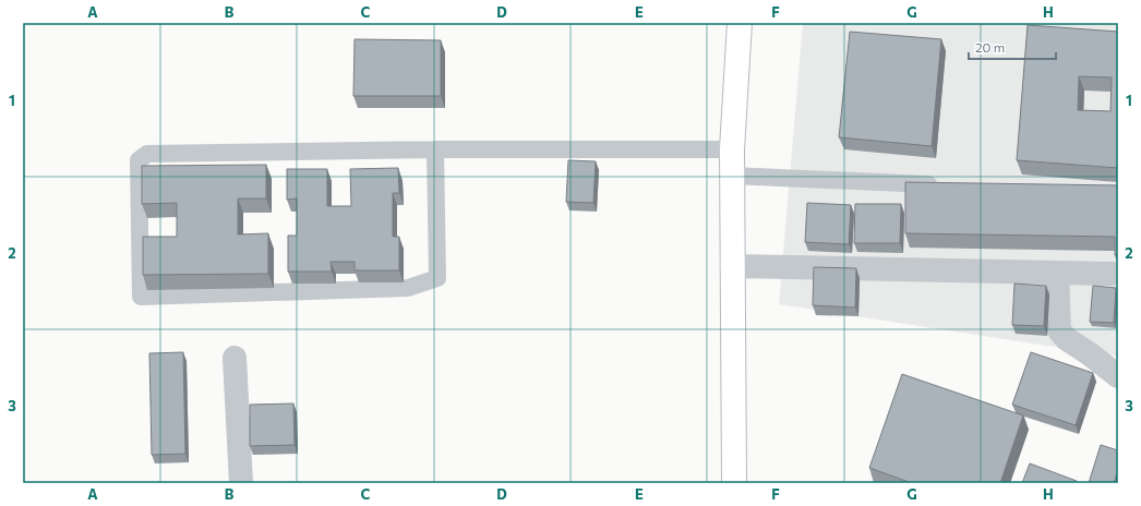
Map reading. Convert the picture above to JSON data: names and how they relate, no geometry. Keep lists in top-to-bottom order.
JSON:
{
  "scale_bar": "20 m",
  "grid": {
    "columns": [
      "A",
      "B",
      "C",
      "D",
      "E",
      "F",
      "G",
      "H"
    ],
    "rows": ["1", "2", "3"]
  }
}
